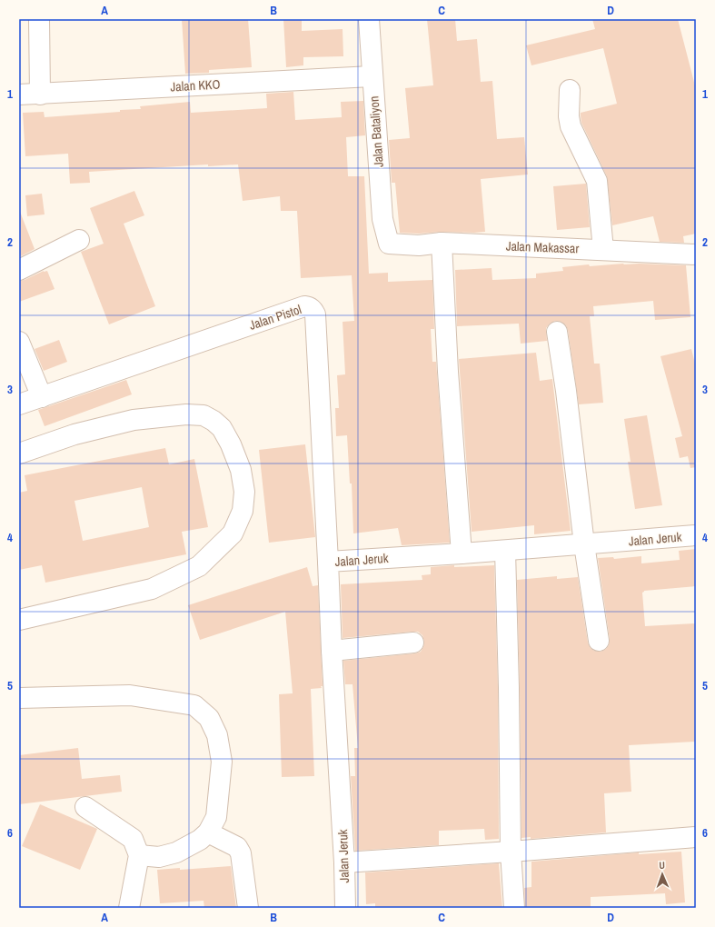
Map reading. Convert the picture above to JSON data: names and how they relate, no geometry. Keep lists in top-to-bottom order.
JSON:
{
  "streets": {
    "street": [
      "Jalan KKO",
      "Jalan Bataliyon",
      "Jalan Makassar",
      "Jalan Pistol",
      "Jalan Jeruk"
    ]
  },
  "crossings": [
    ["Jalan KKO", "Jalan Bataliyon"],
    ["Jalan Bataliyon", "Jalan Makassar"],
    ["Jalan Pistol", "Jalan Jeruk"]
  ],
  "north": "top",
  "grid": {
    "columns": [
      "A",
      "B",
      "C",
      "D"
    ],
    "rows": [
      "1",
      "2",
      "3",
      "4",
      "5",
      "6"
    ]
  }
}
